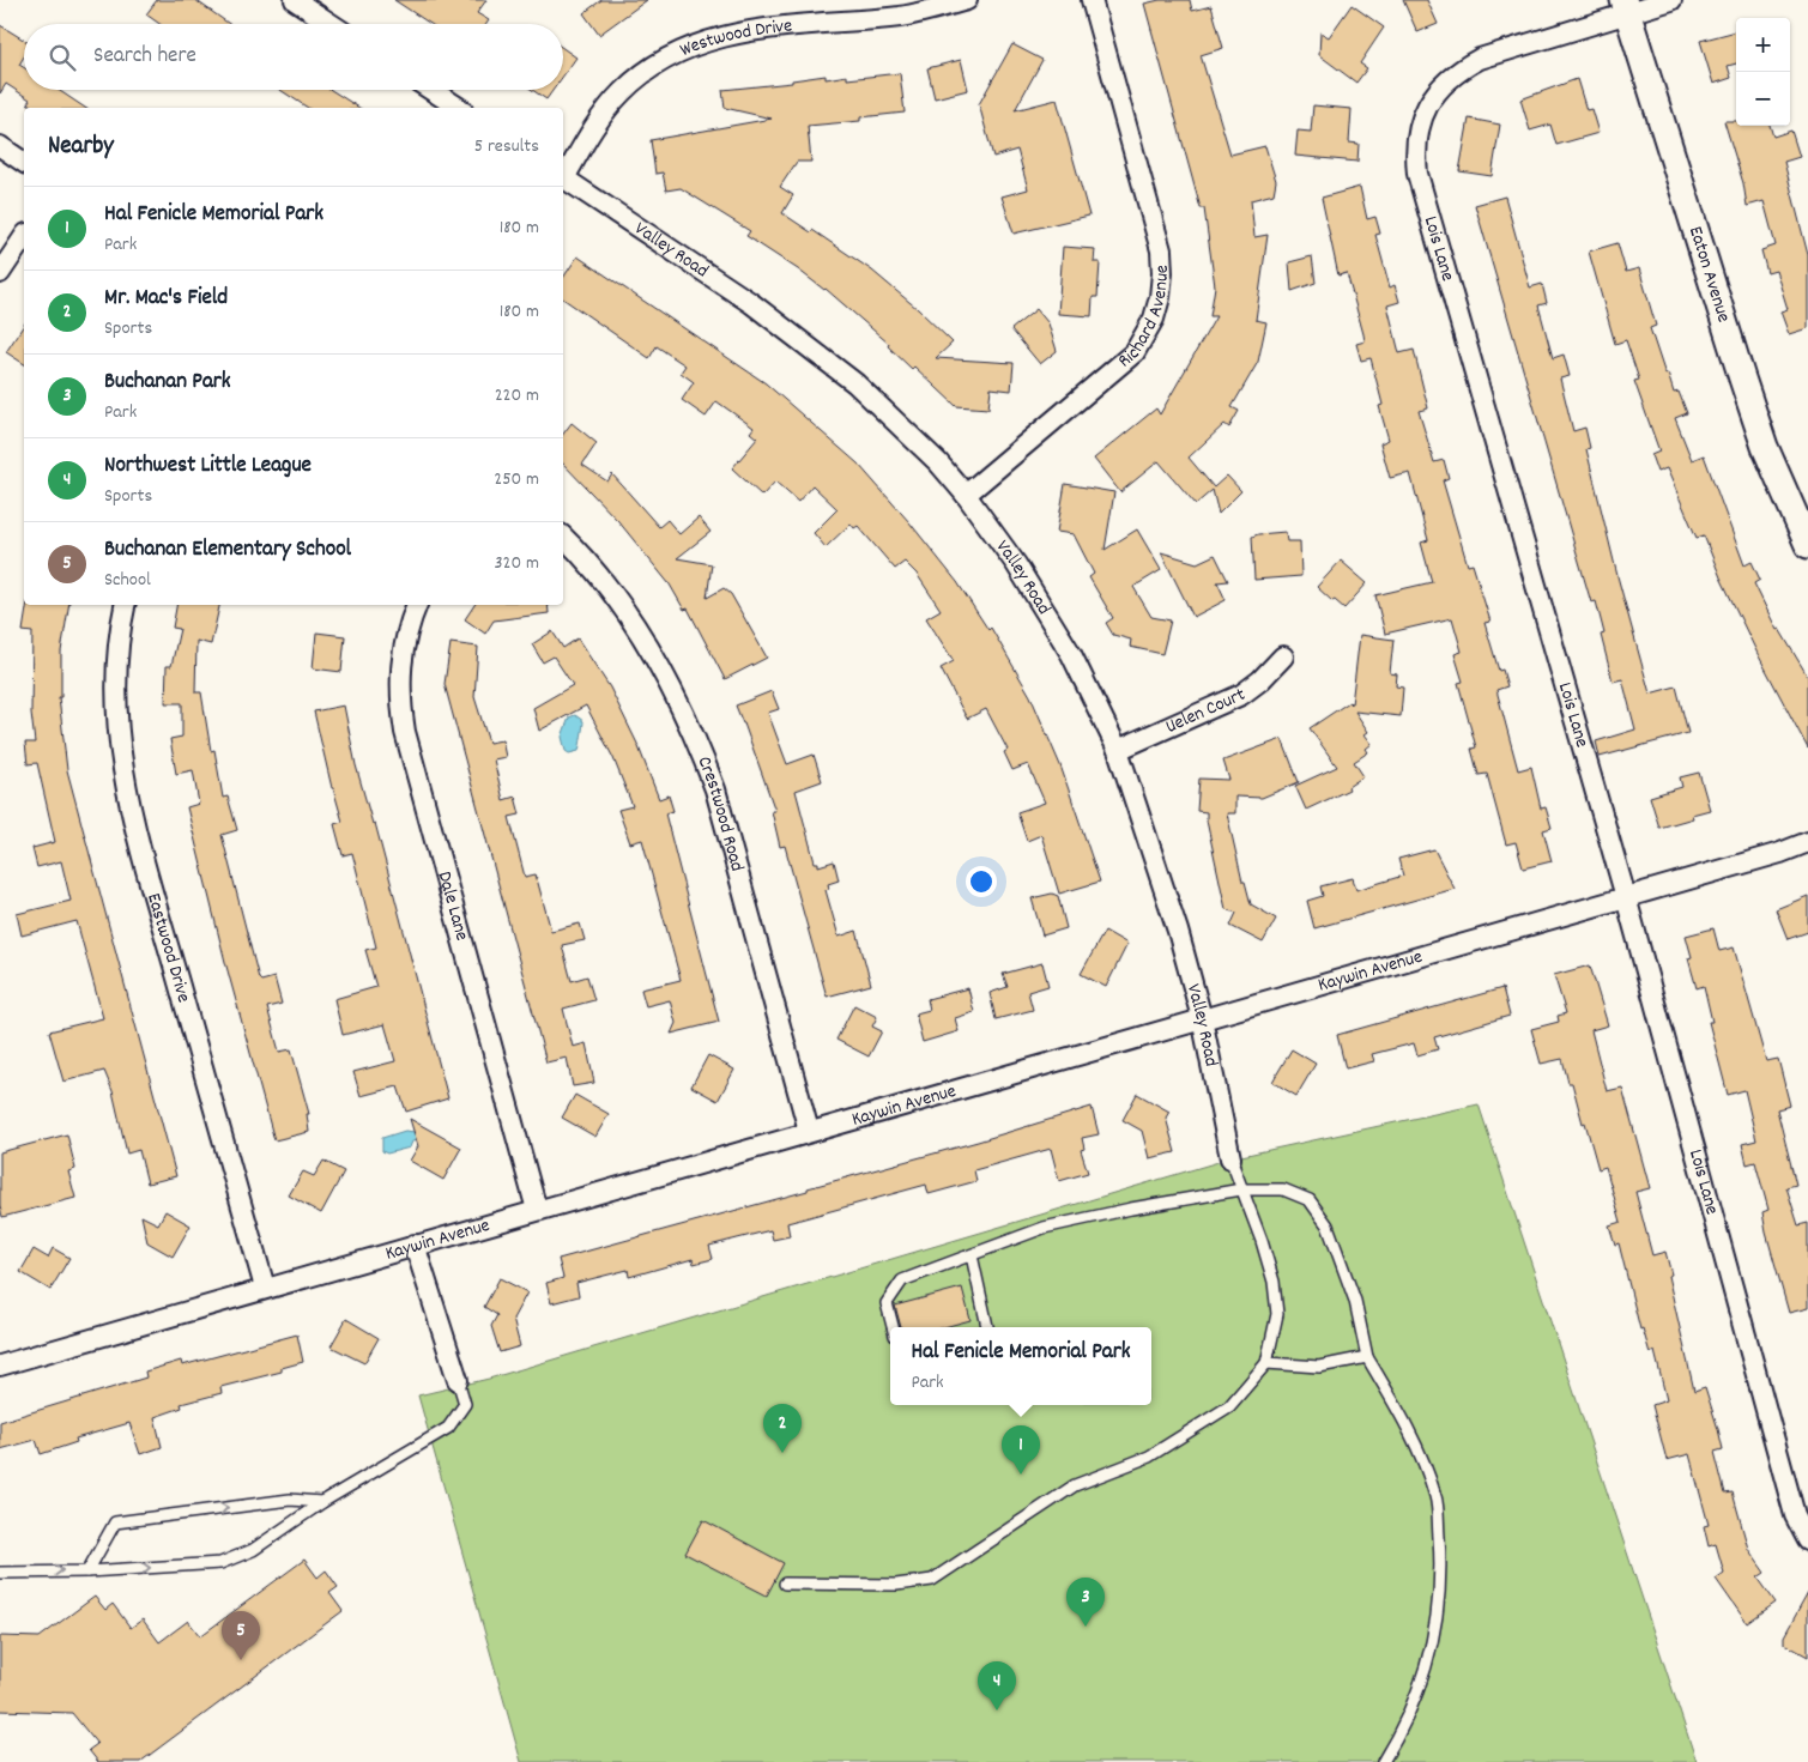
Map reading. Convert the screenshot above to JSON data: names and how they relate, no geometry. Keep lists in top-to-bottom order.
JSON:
{
  "streets": {
    "street": [
      "Westwood Drive",
      "Lois Lane",
      "Valley Road",
      "Eaton Avenue",
      "Richard Avenue",
      "Uelen Court",
      "Crestwood Road",
      "Dale Lane",
      "Eastwood Drive",
      "Kaywin Avenue"
    ]
  },
  "crossings": [
    ["Lois Lane", "Eaton Avenue"],
    ["Lois Lane", "Kaywin Avenue"],
    ["Valley Road", "Richard Avenue"],
    ["Valley Road", "Uelen Court"],
    ["Valley Road", "Kaywin Avenue"],
    ["Crestwood Road", "Kaywin Avenue"],
    ["Dale Lane", "Kaywin Avenue"],
    ["Eastwood Drive", "Kaywin Avenue"]
  ],
  "page": {
    "map_buttons": ["+", "−"],
    "search": "Search here",
    "heading": ["Nearby", "5 results"],
    "list": [
      {
        "mark": "1",
        "name": "Hal Fenicle Memorial Park",
        "note": "Park",
        "value": "180 m"
      },
      {
        "mark": "2",
        "name": "Mr. Mac's Field",
        "note": "Sports",
        "value": "180 m"
      },
      {
        "mark": "3",
        "name": "Buchanan Park",
        "note": "Park",
        "value": "220 m"
      },
      {
        "mark": "4",
        "name": "Northwest Little League",
        "note": "Sports",
        "value": "250 m"
      },
      {
        "mark": "5",
        "name": "Buchanan Elementary School",
        "note": "School",
        "value": "320 m"
      }
    ],
    "popup": ["Hal Fenicle Memorial Park", "Park"],
    "pins": [
      "2",
      "1",
      "3",
      "5",
      "4"
    ]
  }
}
